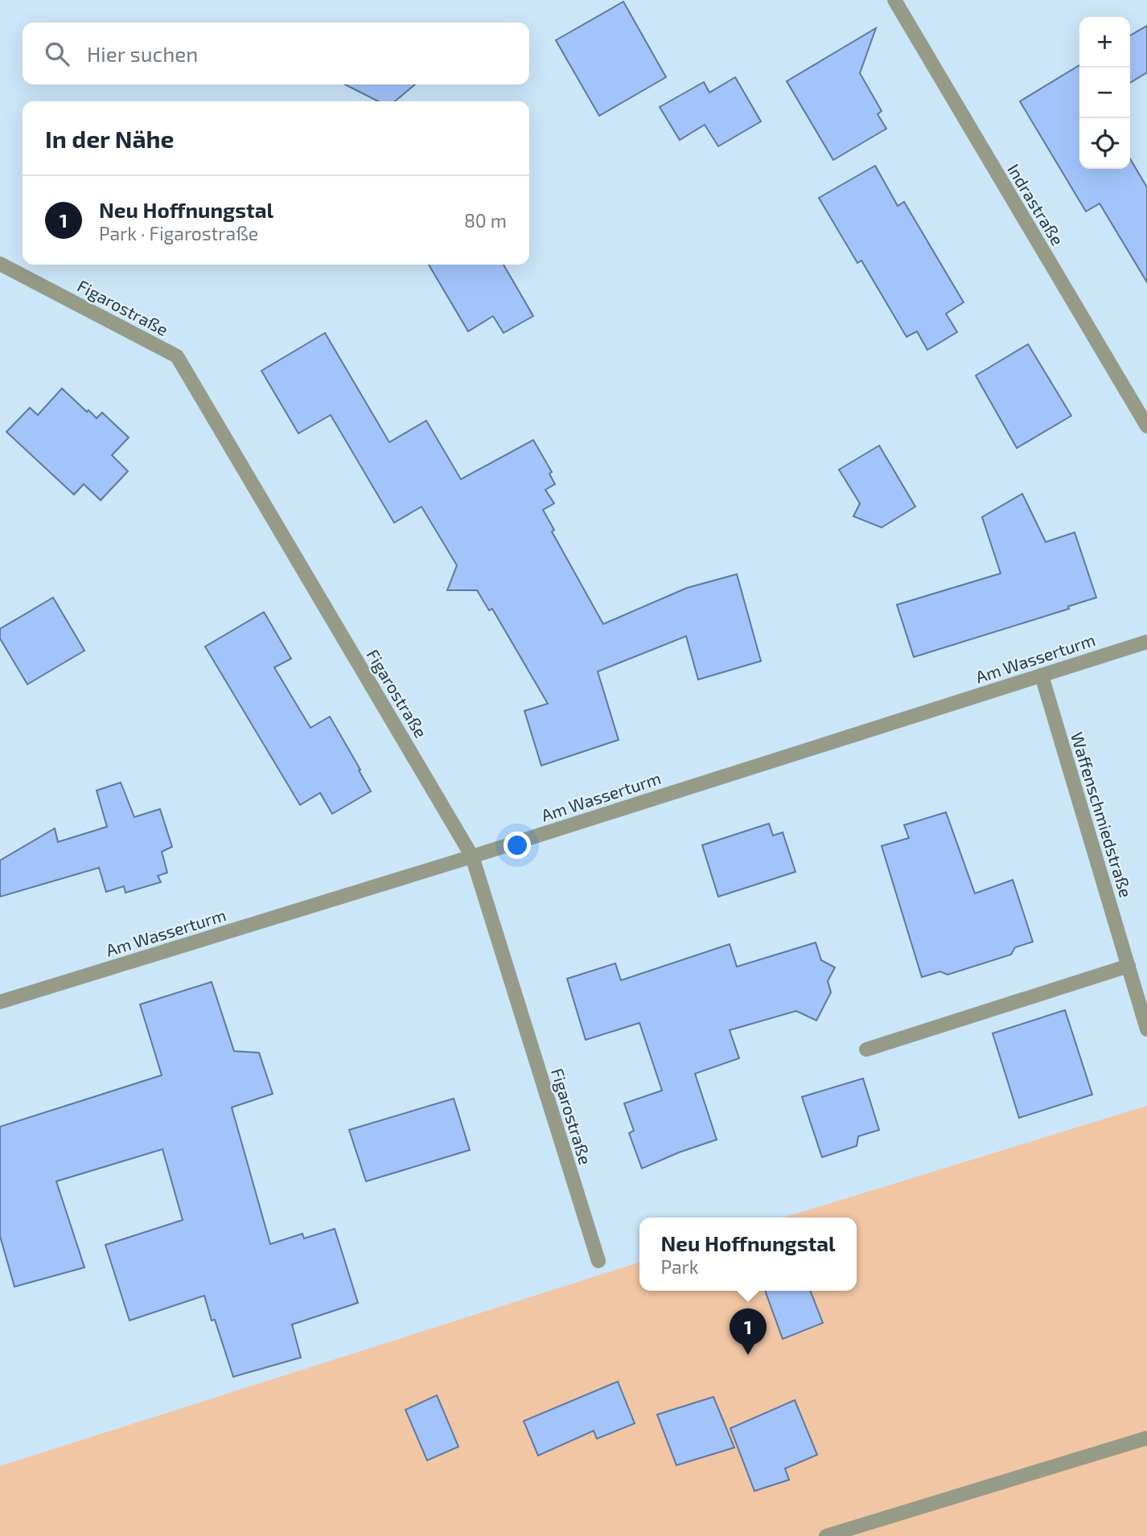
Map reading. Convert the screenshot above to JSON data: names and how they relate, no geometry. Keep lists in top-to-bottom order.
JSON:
{
  "streets": {
    "street": [
      "Indrastraße",
      "Figarostraße",
      "Am Wasserturm",
      "Waffenschmiedstraße"
    ]
  },
  "crossings": [
    ["Figarostraße", "Am Wasserturm"],
    ["Am Wasserturm", "Waffenschmiedstraße"]
  ],
  "page": {
    "map_buttons": ["+", "−"],
    "search": "Hier suchen",
    "heading": "In der Nähe",
    "list": [
      {
        "mark": "1",
        "name": "Neu Hoffnungstal",
        "note": "Park · Figarostraße",
        "value": "80 m"
      }
    ],
    "popup": ["Neu Hoffnungstal", "Park"],
    "pins": "1"
  }
}
